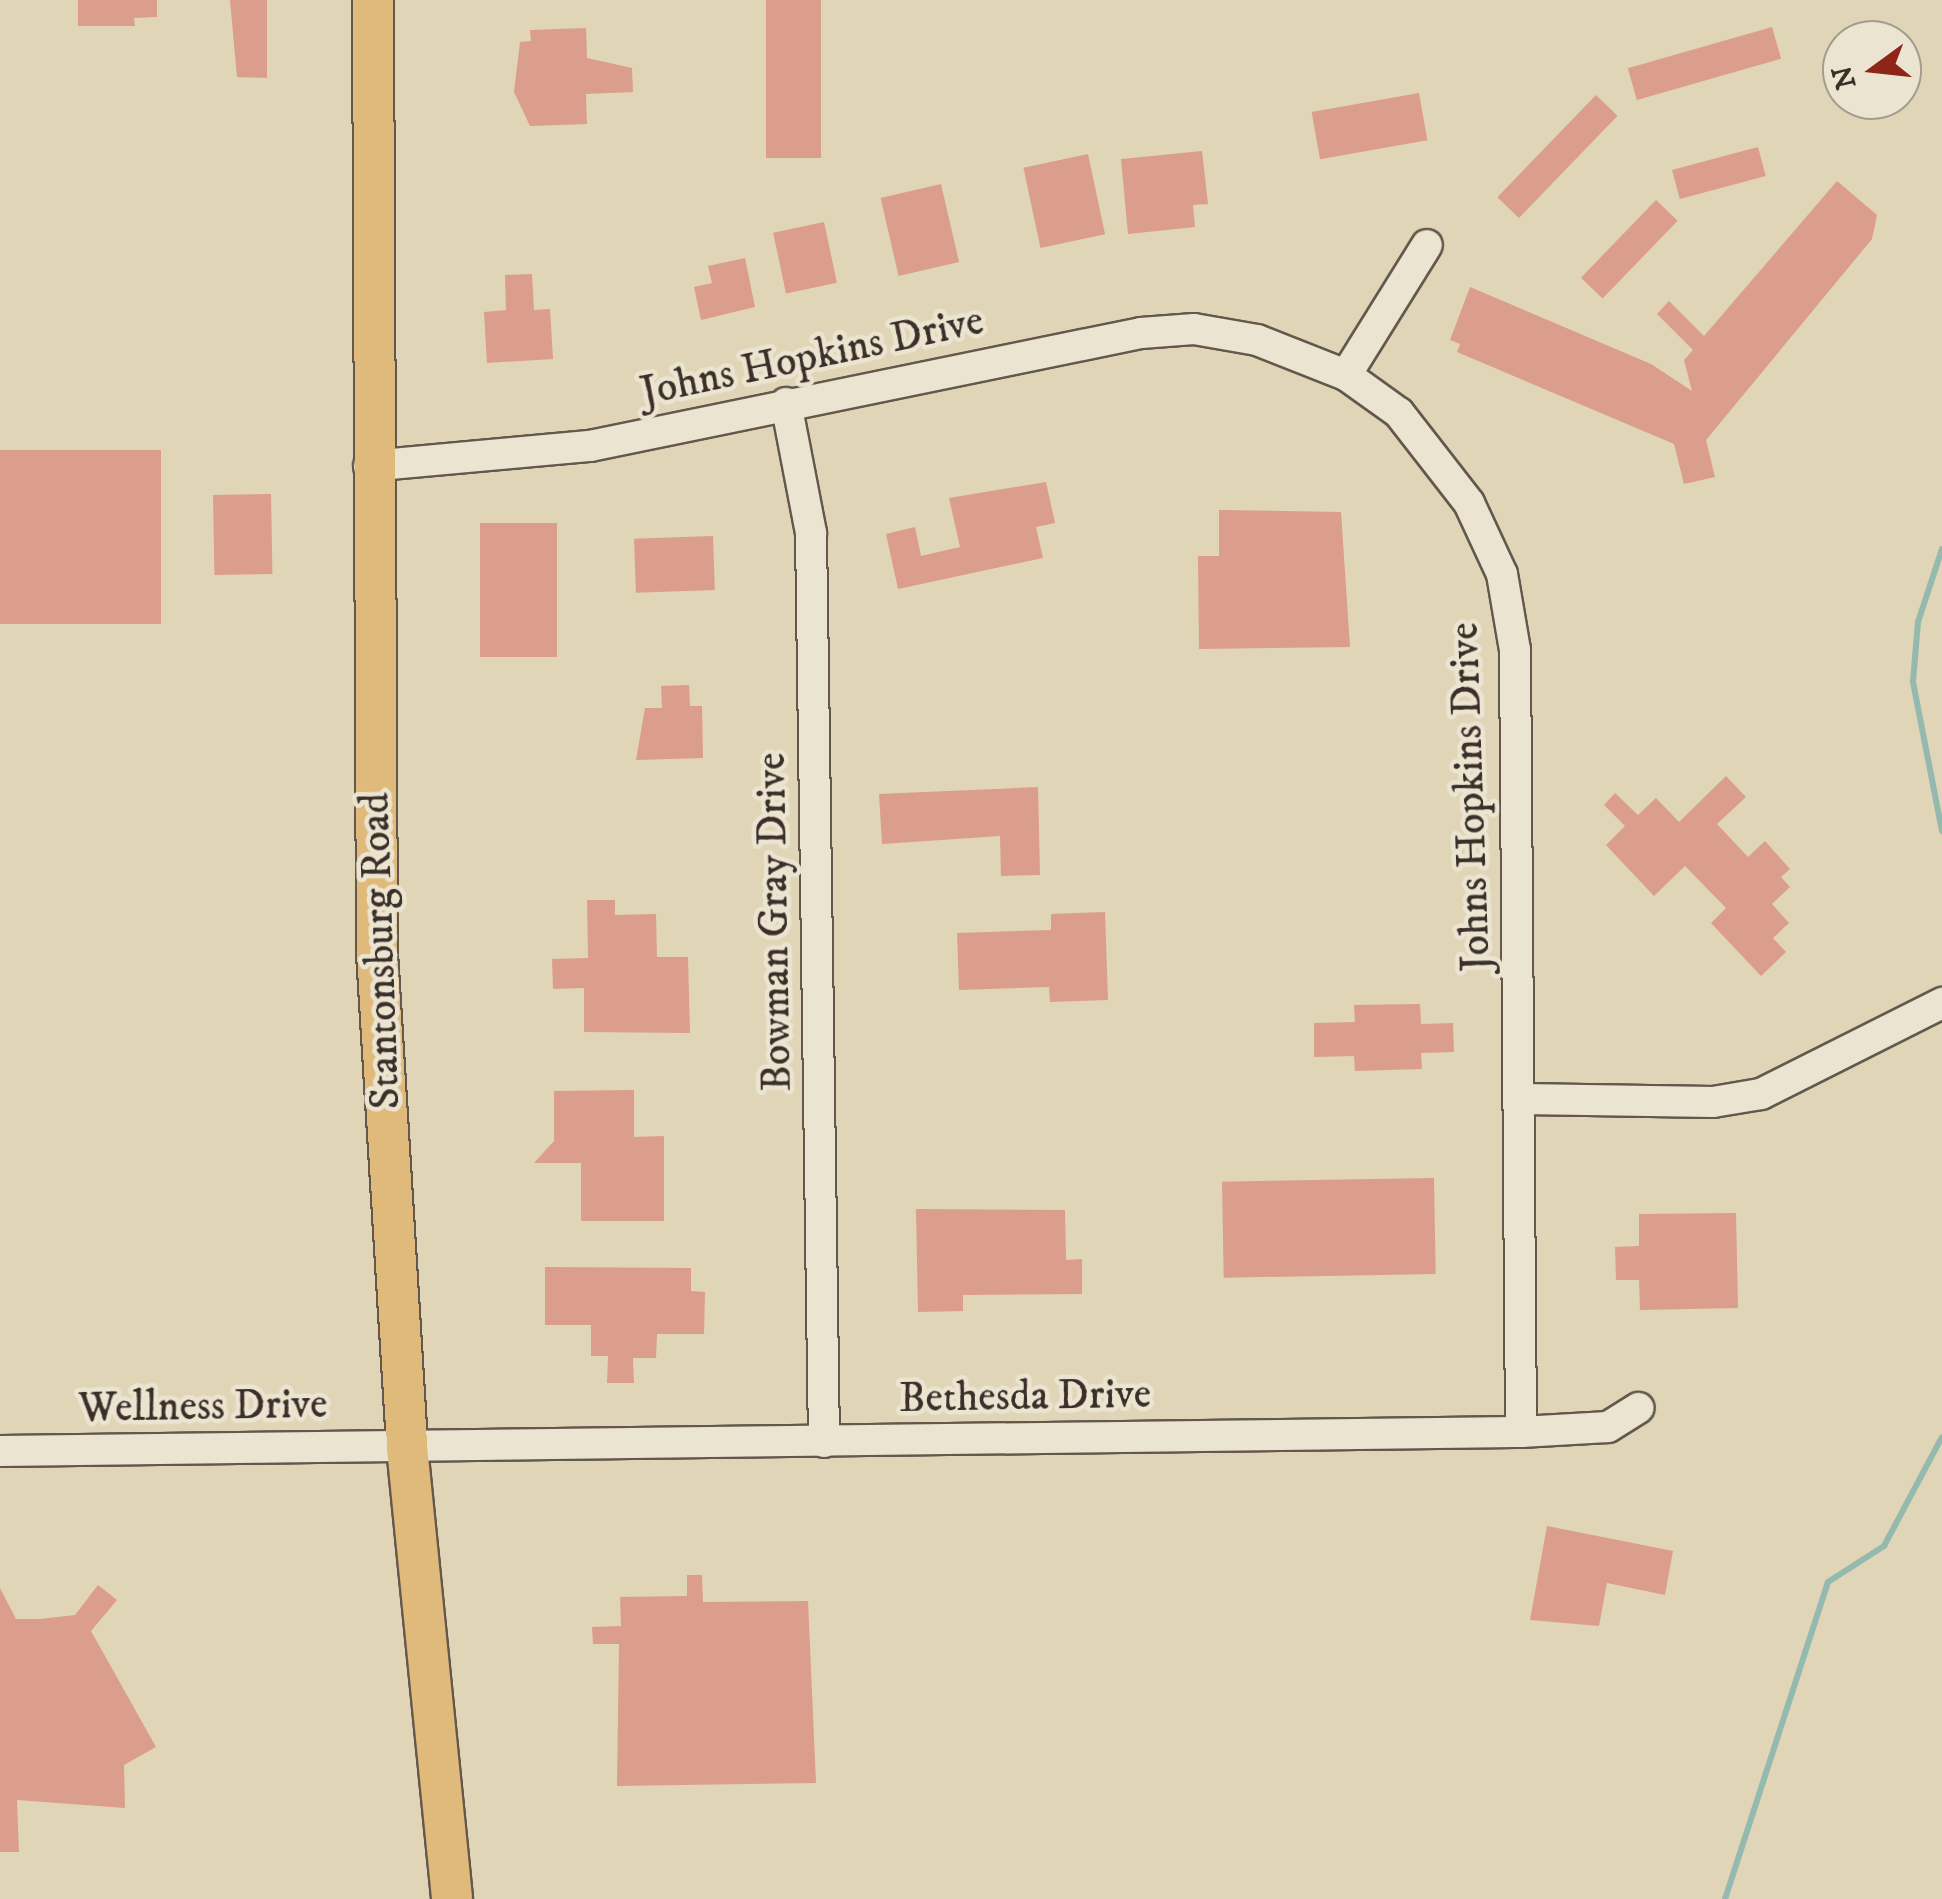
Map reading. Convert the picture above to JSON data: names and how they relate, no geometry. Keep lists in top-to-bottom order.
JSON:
{
  "streets": {
    "main road": ["Stantonsburg Road"],
    "street": [
      "Johns Hopkins Drive",
      "Bowman Gray Drive",
      "Bethesda Drive",
      "Wellness Drive"
    ]
  },
  "crossings": [
    ["Johns Hopkins Drive", "Bowman Gray Drive"],
    ["Johns Hopkins Drive", "Stantonsburg Road"],
    ["Johns Hopkins Drive", "Bethesda Drive"],
    ["Bowman Gray Drive", "Bethesda Drive"],
    ["Stantonsburg Road", "Bethesda Drive"],
    ["Stantonsburg Road", "Wellness Drive"],
    ["Bethesda Drive", "Wellness Drive"]
  ],
  "north": "left"
}
